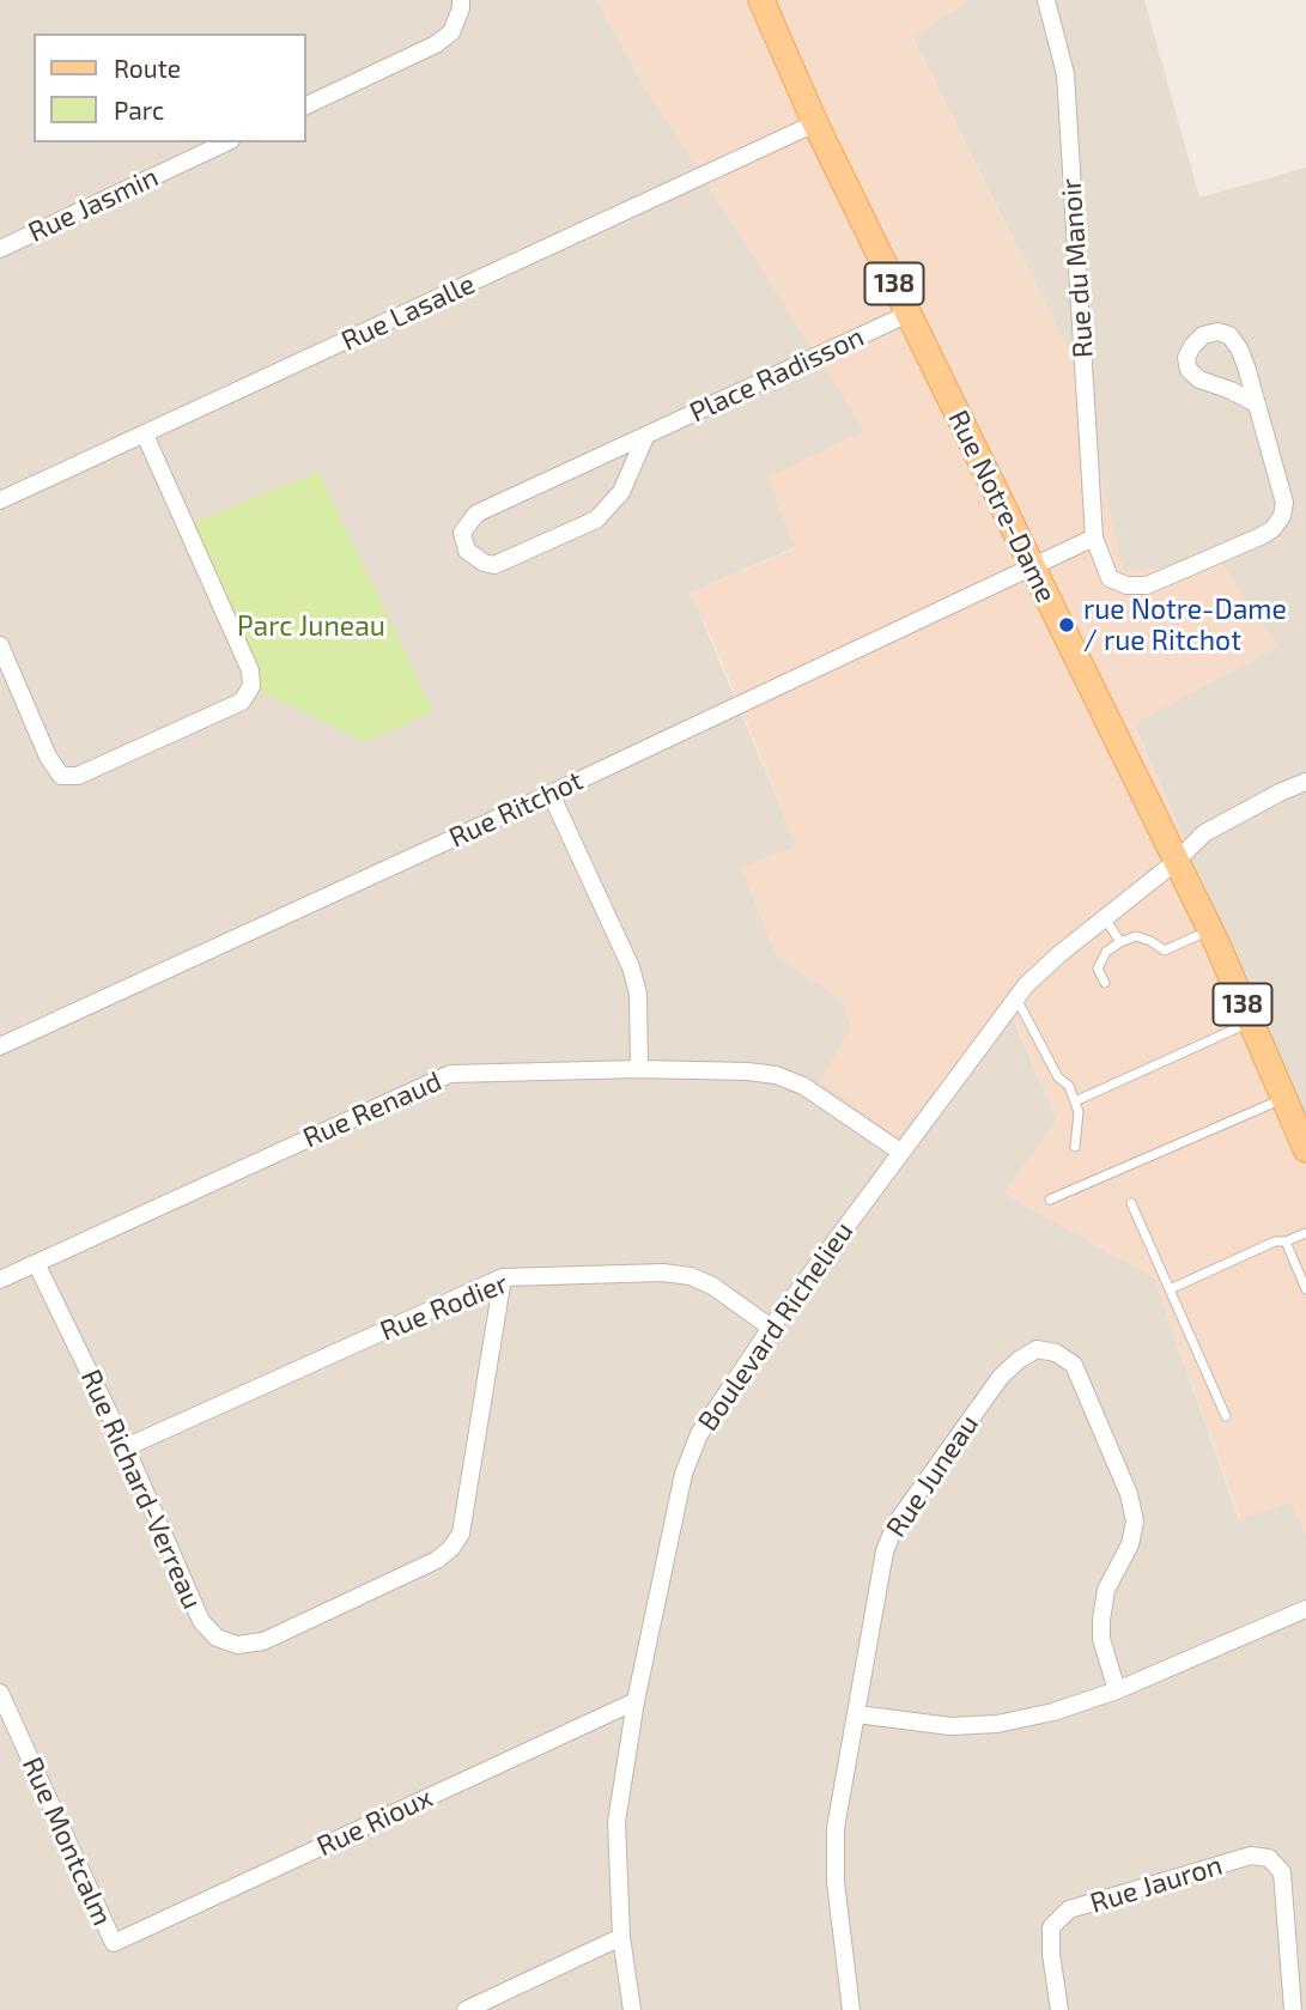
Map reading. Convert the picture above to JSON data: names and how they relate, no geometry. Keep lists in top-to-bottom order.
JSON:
{
  "streets": {
    "main road": ["138", "Rue Notre-Dame"],
    "street": [
      "Rue Jasmin",
      "Rue du Manoir",
      "Rue Lasalle",
      "Place Radisson",
      "Rue Ritchot",
      "Rue Renaud",
      "Rue Rodier",
      "Boulevard Richelieu",
      "Rue Juneau",
      "Rue Richard-Verreau",
      "Rue Rioux",
      "Rue Montcalm",
      "Rue Jauron"
    ]
  },
  "crossings": [
    ["Rue du Manoir", "Rue Ritchot"],
    ["Rue Lasalle", "Rue Notre-Dame"],
    ["Place Radisson", "Rue Notre-Dame"],
    ["Rue Notre-Dame", "Rue Ritchot"],
    ["Rue Notre-Dame", "Boulevard Richelieu"],
    ["Rue Renaud", "Boulevard Richelieu"],
    ["Rue Renaud", "Rue Richard-Verreau"],
    ["Rue Rodier", "Boulevard Richelieu"],
    ["Rue Rodier", "Rue Richard-Verreau"],
    ["Boulevard Richelieu", "Rue Rioux"],
    ["Rue Rioux", "Rue Montcalm"]
  ],
  "parks": ["Parc Juneau"],
  "places": ["rue Notre-Dame / rue Ritchot"],
  "legend": ["Route", "Parc"]
}
